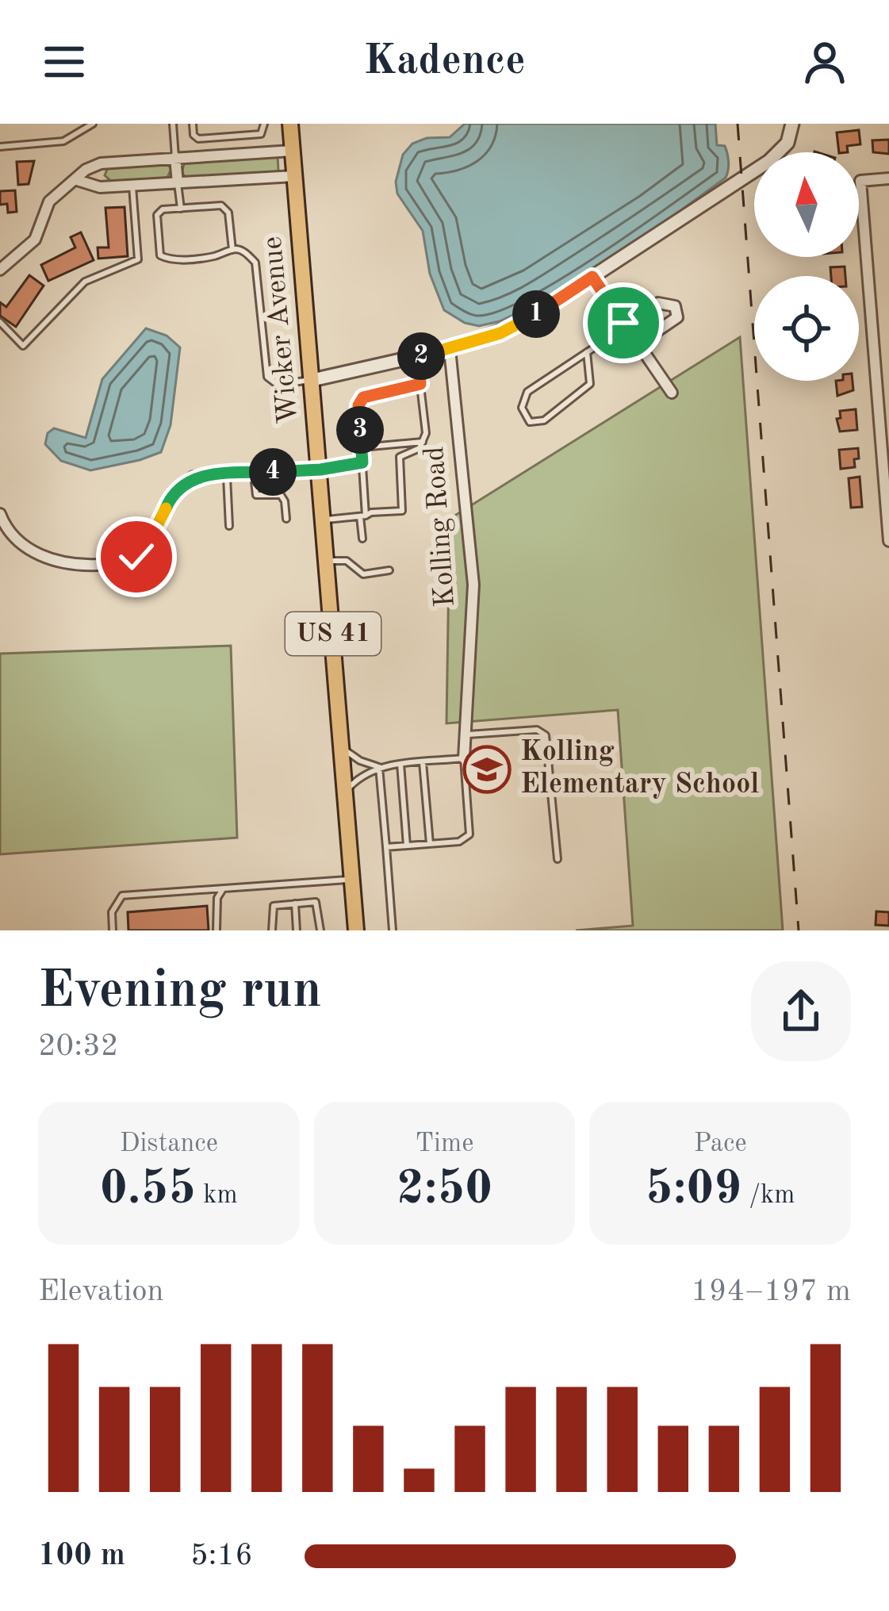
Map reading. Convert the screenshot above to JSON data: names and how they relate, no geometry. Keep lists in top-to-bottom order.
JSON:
{
  "streets": {
    "highway": ["Wicker Avenue", "US 41"],
    "street": ["Kolling Road"]
  },
  "places": {
    "school or university": ["Kolling Elementary School"]
  },
  "north": "top",
  "page": {
    "header": "Kadence",
    "pins": [
      "1",
      "2",
      "3",
      "4"
    ],
    "heading": ["Evening run", "20:32"],
    "stats": [
      ["Distance", "0.55 km"],
      ["Time", "2:50"],
      ["Pace", "5:09 /km"]
    ],
    "chart": ["Elevation", "194–197 m"],
    "list": [
      {
        "name": "100 m",
        "note": "5:16"
      }
    ]
  }
}
